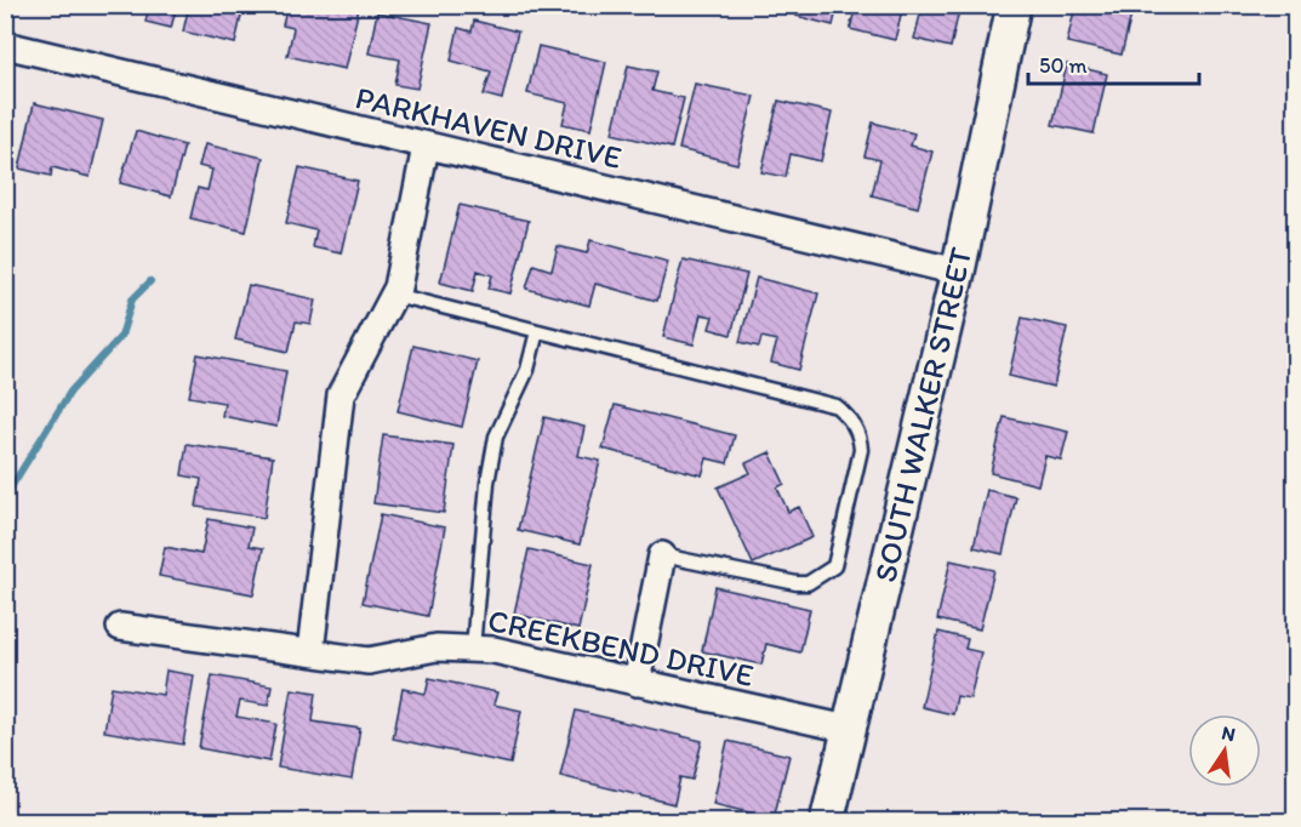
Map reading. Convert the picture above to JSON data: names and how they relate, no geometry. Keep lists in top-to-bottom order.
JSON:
{
  "streets": {
    "street": ["PARKHAVEN DRIVE", "SOUTH WALKER STREET", "CREEKBEND DRIVE"]
  },
  "crossings": [
    ["PARKHAVEN DRIVE", "SOUTH WALKER STREET"],
    ["SOUTH WALKER STREET", "CREEKBEND DRIVE"]
  ],
  "scale_bar": "50 m",
  "north": "top"
}
